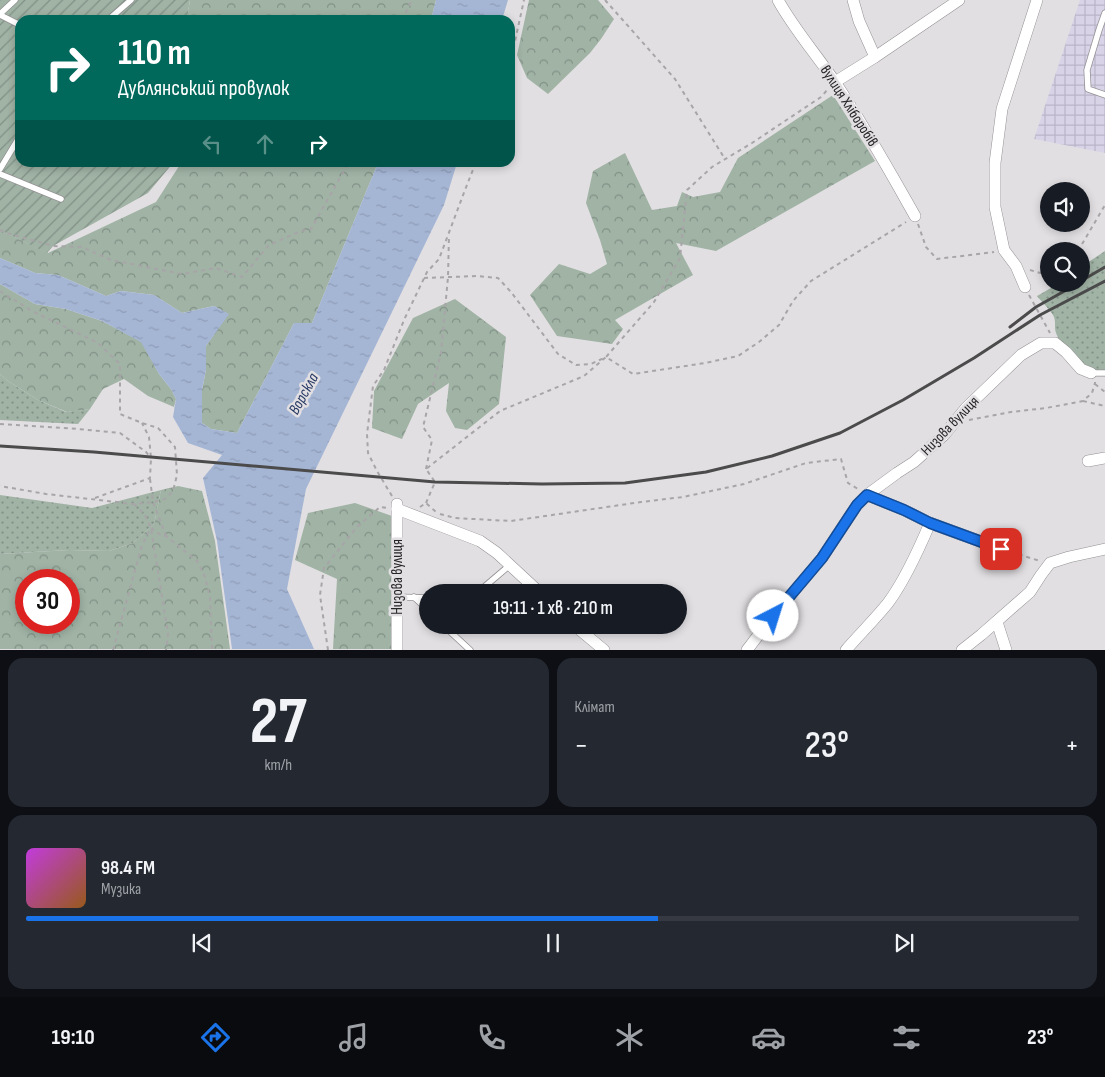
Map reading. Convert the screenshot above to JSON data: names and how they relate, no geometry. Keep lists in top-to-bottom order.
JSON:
{
  "streets": {
    "street": ["вулиця Хліборобів", "Низова вулиця"]
  },
  "water": ["Ворскла"],
  "page": {
    "turn": ["110 m", "Дублянський провулок"],
    "limit": "30",
    "trip": "19:11 · 1 хв · 210 m",
    "tile": [
      ["27", "km/h"],
      "Клімат"
    ],
    "heat": ["−", "23°", "+"],
    "song": ["98.4 FM", "Музика"],
    "tabs": ["19:10", "23°"]
  }
}
